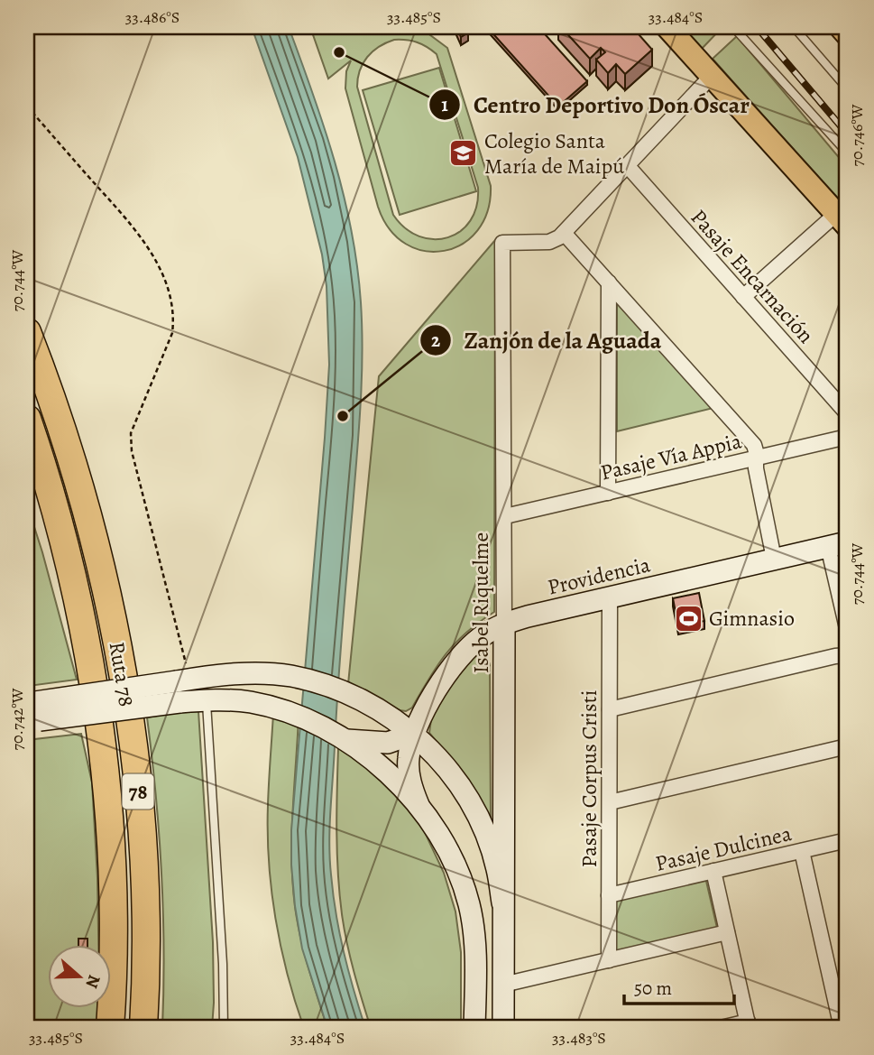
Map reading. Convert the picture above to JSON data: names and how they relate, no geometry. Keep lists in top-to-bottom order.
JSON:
{
  "streets": {
    "highway": ["Ruta 78", "78"],
    "main road": ["Providencia", "Isabel Riquelme"],
    "street": [
      "Pasaje Encarnación",
      "Pasaje Vía Appia",
      "Pasaje Corpus Cristi",
      "Pasaje Dulcinea"
    ]
  },
  "crossings": [
    ["Pasaje Vía Appia", "Isabel Riquelme"],
    ["Providencia", "Isabel Riquelme"],
    ["Providencia", "Pasaje Corpus Cristi"],
    ["Pasaje Corpus Cristi", "Pasaje Dulcinea"]
  ],
  "places": {
    "other": ["Centro Deportivo Don Óscar", "Zanjón de la Aguada"],
    "school or university": ["Colegio Santa María de Maipú"],
    "sports": ["Gimnasio"]
  },
  "scale_bar": "50 m",
  "north": "right",
  "coordinates": [
    "33.486°S",
    "33.485°S",
    "33.484°S",
    "70.746°W",
    "70.744°W",
    "70.742°W",
    "33.483°S"
  ]
}
